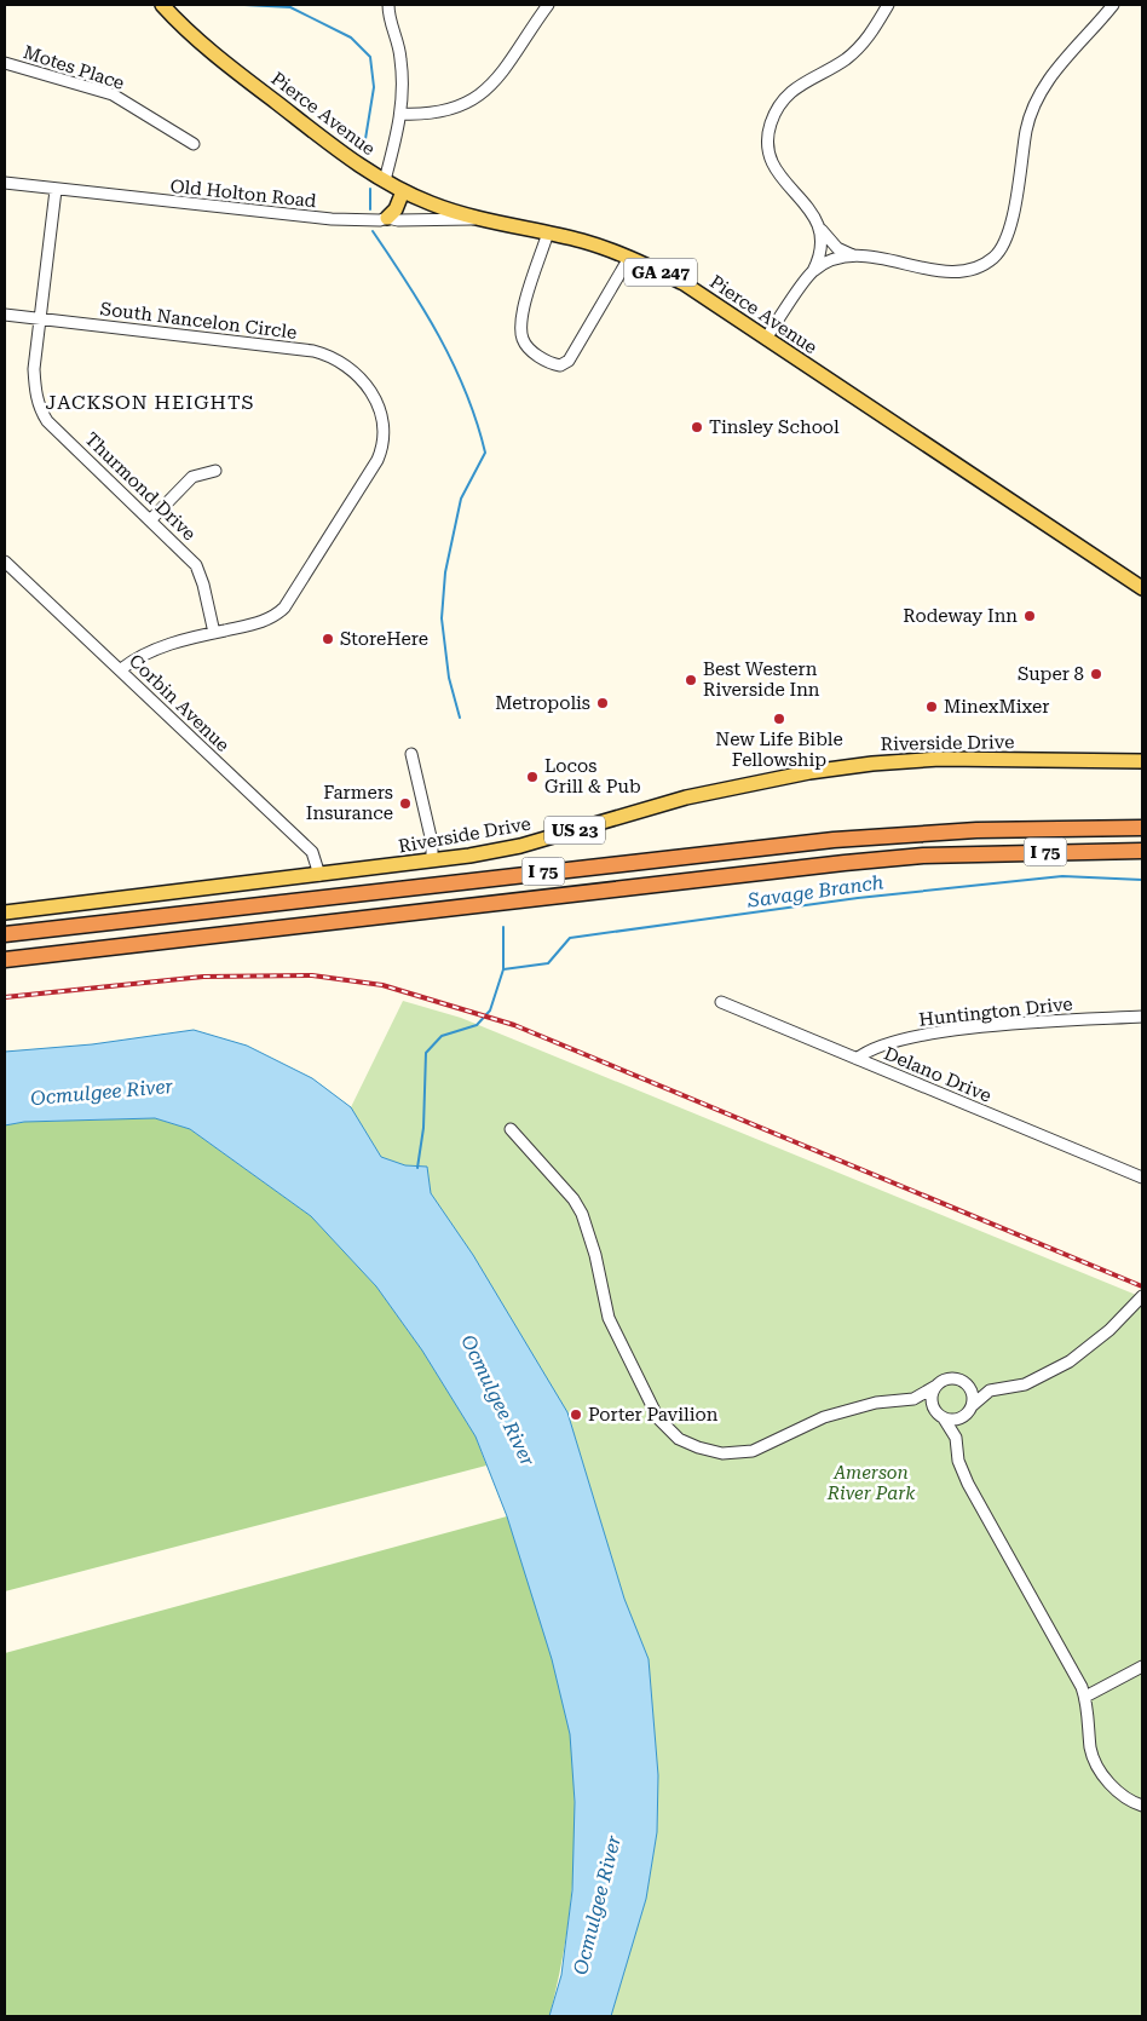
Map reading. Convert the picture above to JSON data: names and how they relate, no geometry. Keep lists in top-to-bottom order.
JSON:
{
  "streets": {
    "highway": ["I 75"],
    "main road": [
      "Pierce Avenue",
      "GA 247",
      "Riverside Drive",
      "US 23"
    ],
    "street": [
      "Motes Place",
      "Old Holton Road",
      "South Nancelon Circle",
      "Thurmond Drive",
      "Corbin Avenue",
      "Huntington Drive",
      "Delano Drive"
    ]
  },
  "crossings": [
    ["Pierce Avenue", "Old Holton Road"],
    ["Old Holton Road", "Thurmond Drive"],
    ["South Nancelon Circle", "Thurmond Drive"],
    ["Corbin Avenue", "Riverside Drive"],
    ["Huntington Drive", "Delano Drive"]
  ],
  "districts": ["JACKSON HEIGHTS"],
  "water": ["Savage Branch", "Ocmulgee River"],
  "parks": ["Amerson River Park"],
  "places": [
    "Tinsley School",
    "Rodeway Inn",
    "StoreHere",
    "Super 8",
    "Best Western Riverside Inn",
    "Metropolis",
    "MinexMixer",
    "New Life Bible Fellowship",
    "Locos Grill & Pub",
    "Farmers Insurance",
    "Porter Pavilion"
  ]
}
